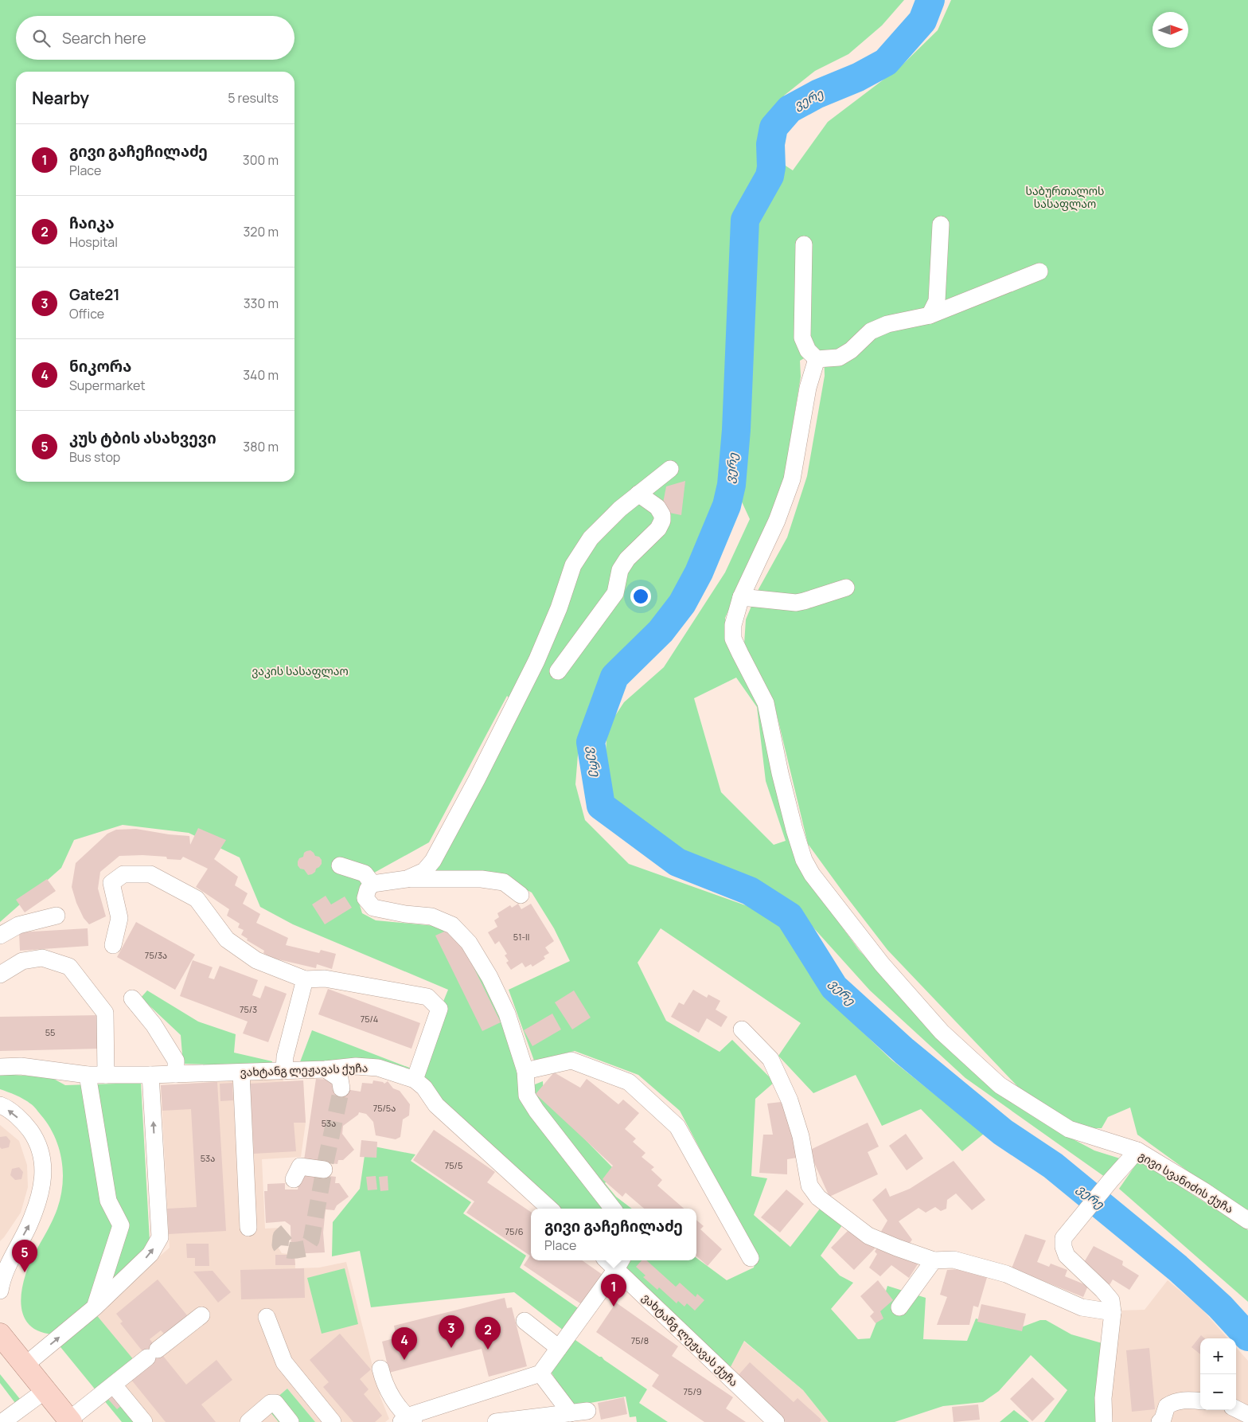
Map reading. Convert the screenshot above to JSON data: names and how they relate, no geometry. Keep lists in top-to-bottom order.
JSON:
{
  "streets": {
    "street": ["ვახტანგ ლეჟავას ქუჩა", "გივი სვანიძის ქუჩა"]
  },
  "water": ["ვერე"],
  "parks": ["საბურთალოს სასაფლაო", "ვაკის სასაფლაო"],
  "house_numbers": [
    "51-II",
    "75/3ა",
    "75/3",
    "75/4",
    "55",
    "75/5ა",
    "53ა",
    "53ა",
    "75/5",
    "75/6",
    "75/8",
    "75/9"
  ],
  "north": "right",
  "page": {
    "search": "Search here",
    "heading": ["Nearby", "5 results"],
    "list": [
      {
        "mark": "1",
        "name": "გივი გაჩეჩილაძე",
        "note": "Place",
        "value": "300 m"
      },
      {
        "mark": "2",
        "name": "ჩაიკა",
        "note": "Hospital",
        "value": "320 m"
      },
      {
        "mark": "3",
        "name": "Gate21",
        "note": "Office",
        "value": "330 m"
      },
      {
        "mark": "4",
        "name": "ნიკორა",
        "note": "Supermarket",
        "value": "340 m"
      },
      {
        "mark": "5",
        "name": "კუს ტბის ასახვევი",
        "note": "Bus stop",
        "value": "380 m"
      }
    ],
    "popup": ["გივი გაჩეჩილაძე", "Place"],
    "pins": [
      "5",
      "1",
      "3",
      "2",
      "4"
    ],
    "map_buttons": ["+", "−"]
  }
}
